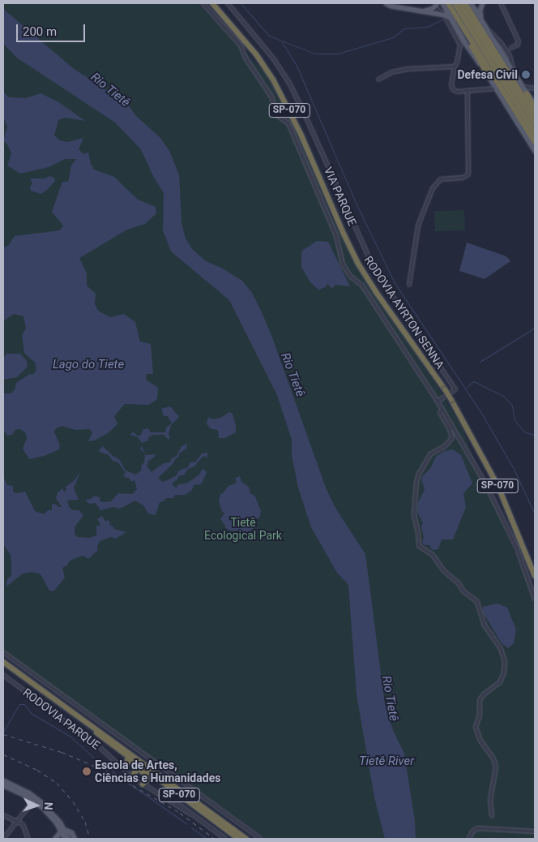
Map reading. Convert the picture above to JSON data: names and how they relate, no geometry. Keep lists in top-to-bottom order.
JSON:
{
  "streets": {
    "highway": ["SP-070", "RODOVIA AYRTON SENNA"],
    "street": ["VIA PARQUE", "RODOVIA PARQUE"]
  },
  "water": ["Rio Tietê", "Lago do Tiete", "Tietê River"],
  "parks": ["Tietê Ecological Park"],
  "places": ["Defesa Civil", "Escola de Artes, Ciências e Humanidades"],
  "scale_bar": "200 m",
  "north": "right"
}
